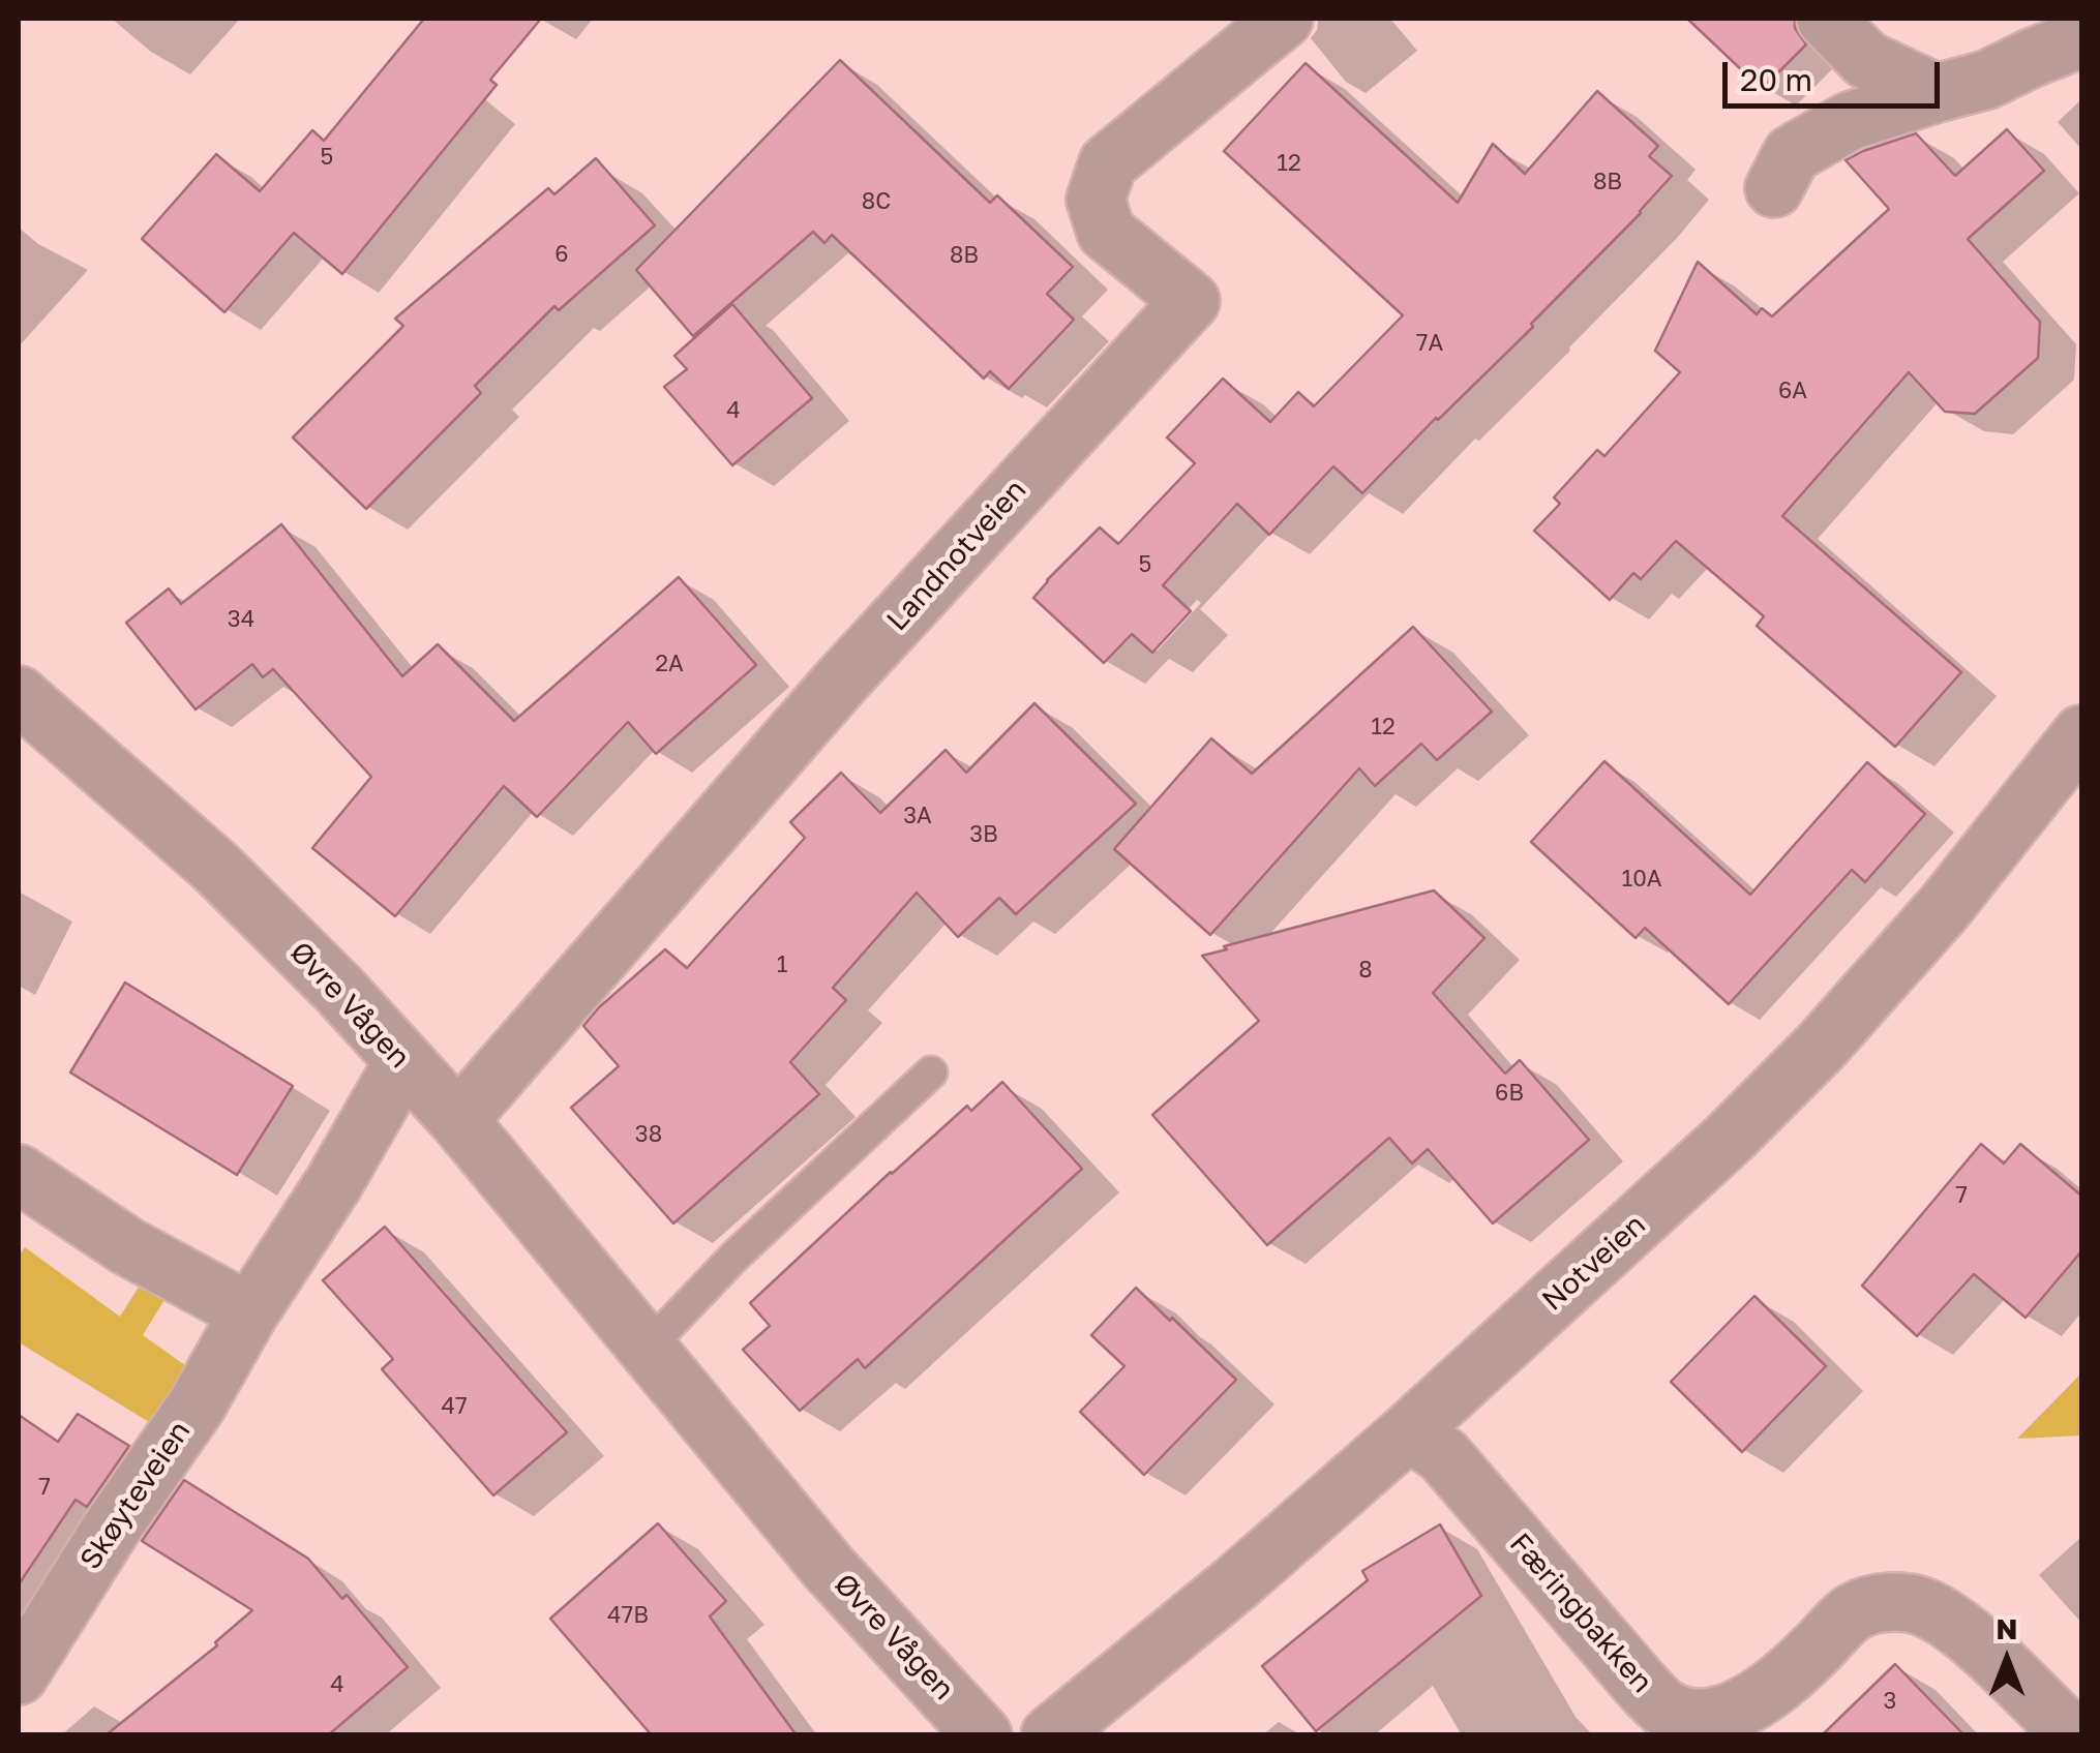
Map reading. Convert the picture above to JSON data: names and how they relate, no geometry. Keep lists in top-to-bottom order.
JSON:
{
  "streets": {
    "street": [
      "Landnotveien",
      "Øvre Vågen",
      "Notveien",
      "Skøyteveien",
      "Færingbakken"
    ]
  },
  "crossings": [
    ["Landnotveien", "Øvre Vågen"],
    ["Øvre Vågen", "Skøyteveien"],
    ["Notveien", "Færingbakken"]
  ],
  "house_numbers": [
    "5",
    "12",
    "8B",
    "8C",
    "6",
    "8B",
    "7A",
    "6A",
    "4",
    "5",
    "34",
    "2A",
    "12",
    "3A",
    "3B",
    "10A",
    "1",
    "8",
    "6B",
    "38",
    "7",
    "47",
    "7",
    "47B",
    "4",
    "3"
  ],
  "scale_bar": "20 m",
  "north": "top"
}
